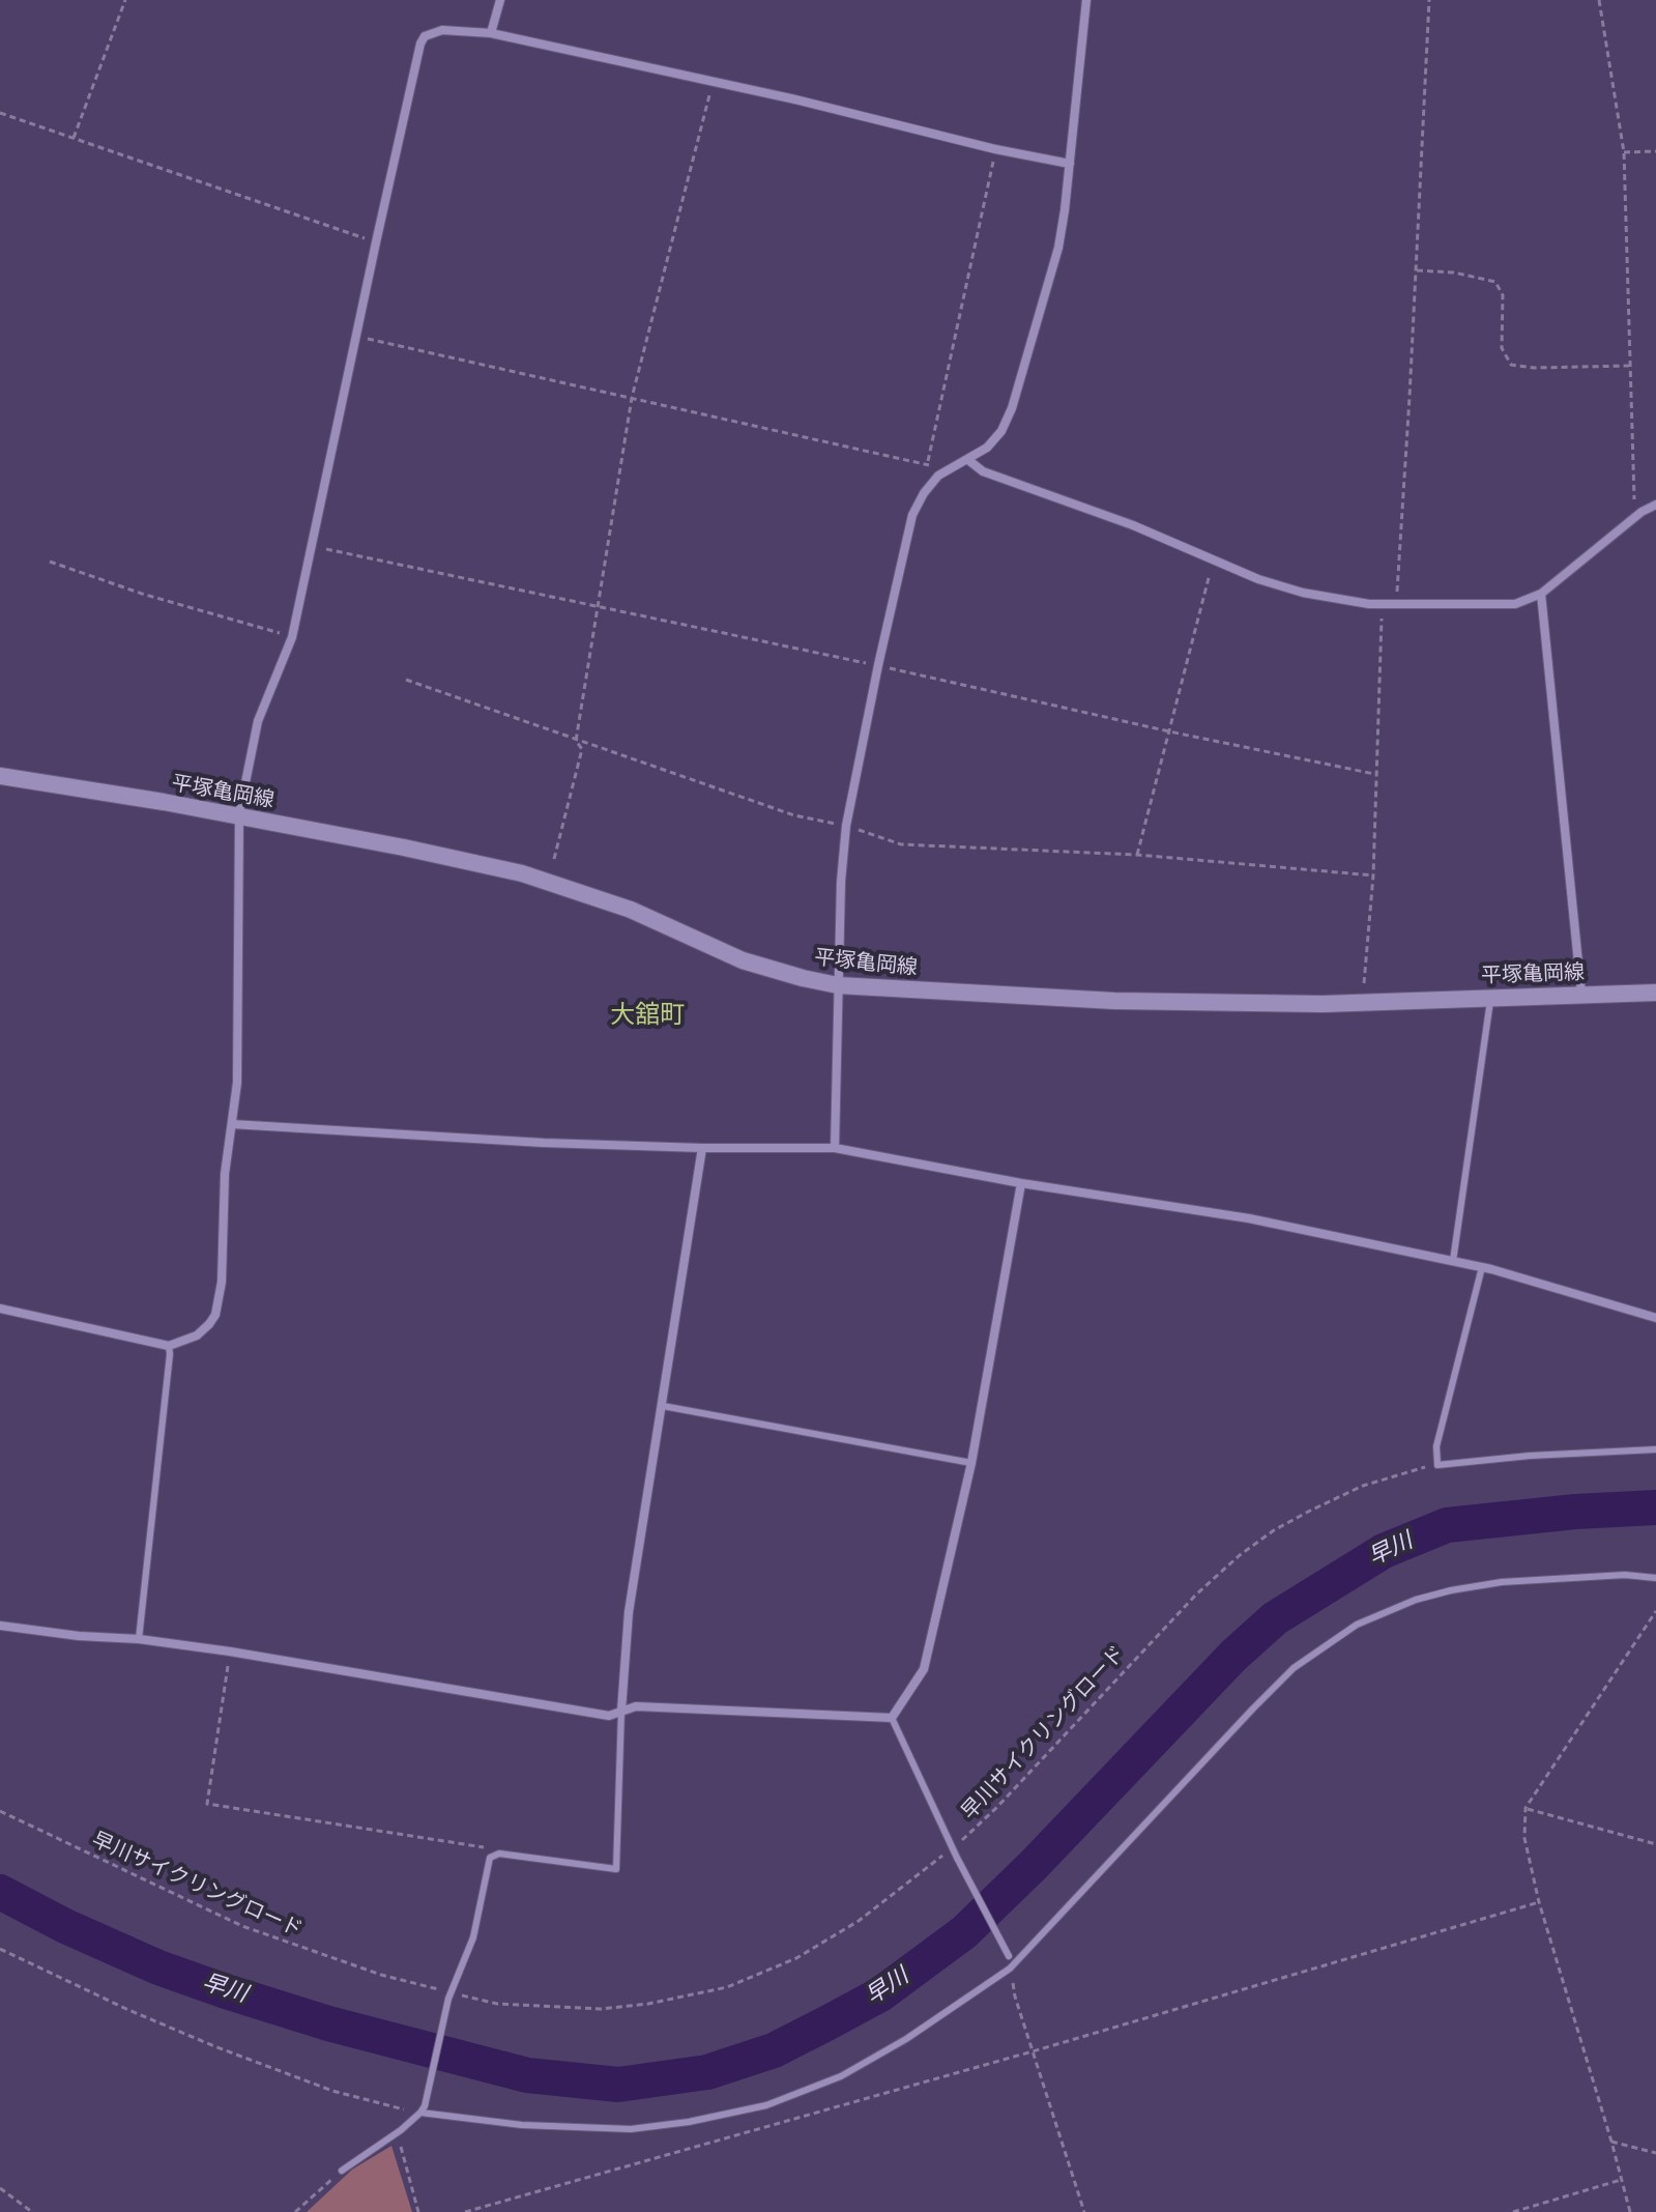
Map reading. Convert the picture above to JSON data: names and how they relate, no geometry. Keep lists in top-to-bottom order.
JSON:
{
  "streets": {
    "main road": ["平塚亀岡線"],
    "path": ["早川サイクリングロード"]
  },
  "districts": ["大舘町"],
  "water": ["早川"]
}
